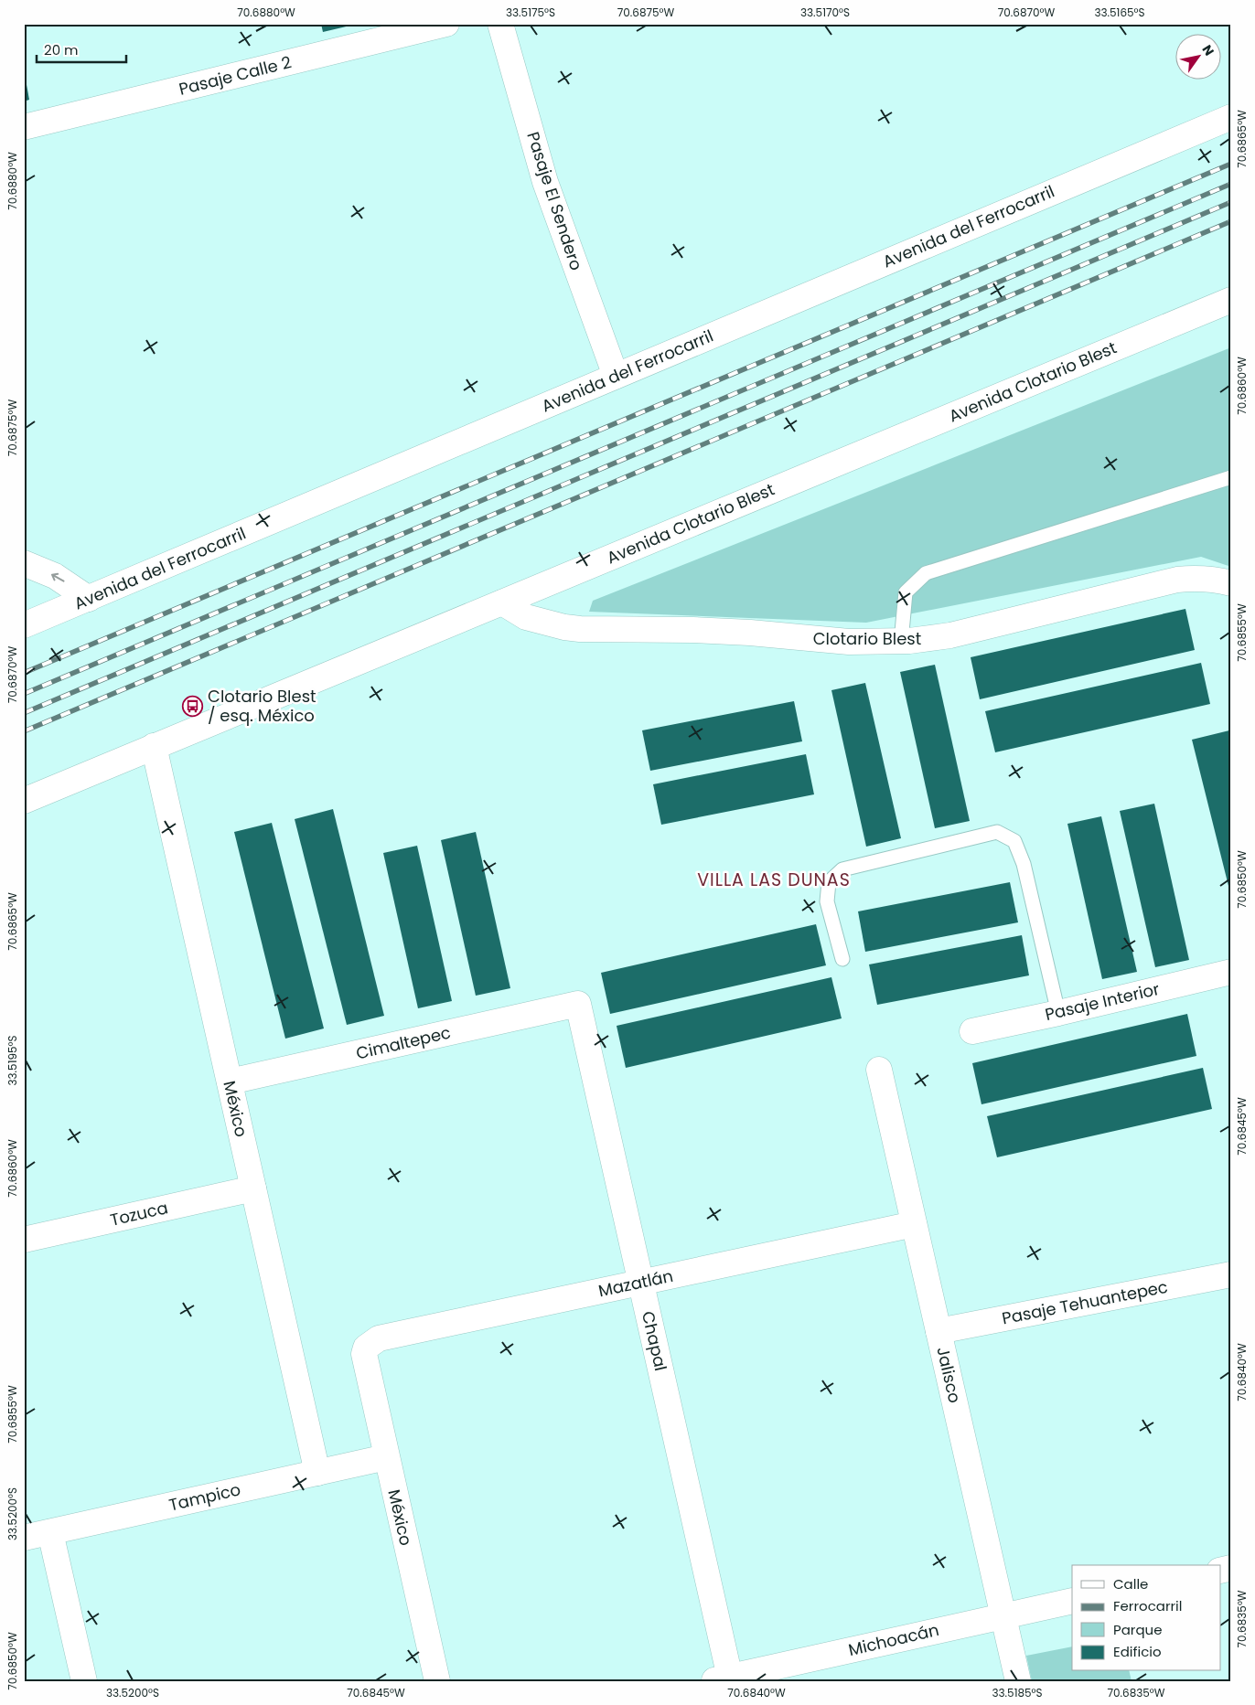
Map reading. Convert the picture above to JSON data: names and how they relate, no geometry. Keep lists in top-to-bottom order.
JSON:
{
  "streets": {
    "street": [
      "Pasaje Calle 2",
      "Pasaje El Sendero",
      "Avenida del Ferrocarril",
      "Avenida Clotario Blest",
      "Clotario Blest",
      "Pasaje Interior",
      "Cimaltepec",
      "México",
      "Tozuca",
      "Mazatlán",
      "Pasaje Tehuantepec",
      "Chapal",
      "Jalisco",
      "Tampico",
      "Michoacán"
    ]
  },
  "crossings": [
    ["Pasaje El Sendero", "Avenida del Ferrocarril"],
    ["Avenida Clotario Blest", "Clotario Blest"],
    ["Avenida Clotario Blest", "México"],
    ["Cimaltepec", "México"],
    ["Cimaltepec", "Chapal"],
    ["México", "Tozuca"],
    ["México", "Mazatlán"],
    ["México", "Tampico"],
    ["Mazatlán", "Chapal"],
    ["Mazatlán", "Jalisco"],
    ["Pasaje Tehuantepec", "Jalisco"],
    ["Chapal", "Michoacán"],
    ["Jalisco", "Michoacán"]
  ],
  "districts": ["VILLA LAS DUNAS"],
  "places": {
    "bus stop": ["Clotario Blest / esq. México"]
  },
  "legend": [
    "Calle",
    "Ferrocarril",
    "Parque",
    "Edificio"
  ],
  "scale_bar": "20 m",
  "north": "top right",
  "coordinates": [
    "70.6880°W",
    "33.5175°S",
    "70.6875°W",
    "33.5170°S",
    "70.6870°W",
    "33.5165°S",
    "70.6865°W",
    "70.6860°W",
    "70.6855°W",
    "70.6850°W",
    "33.5195°S",
    "70.6845°W",
    "70.6840°W",
    "33.5200°S",
    "70.6835°W",
    "33.5185°S"
  ]
}
